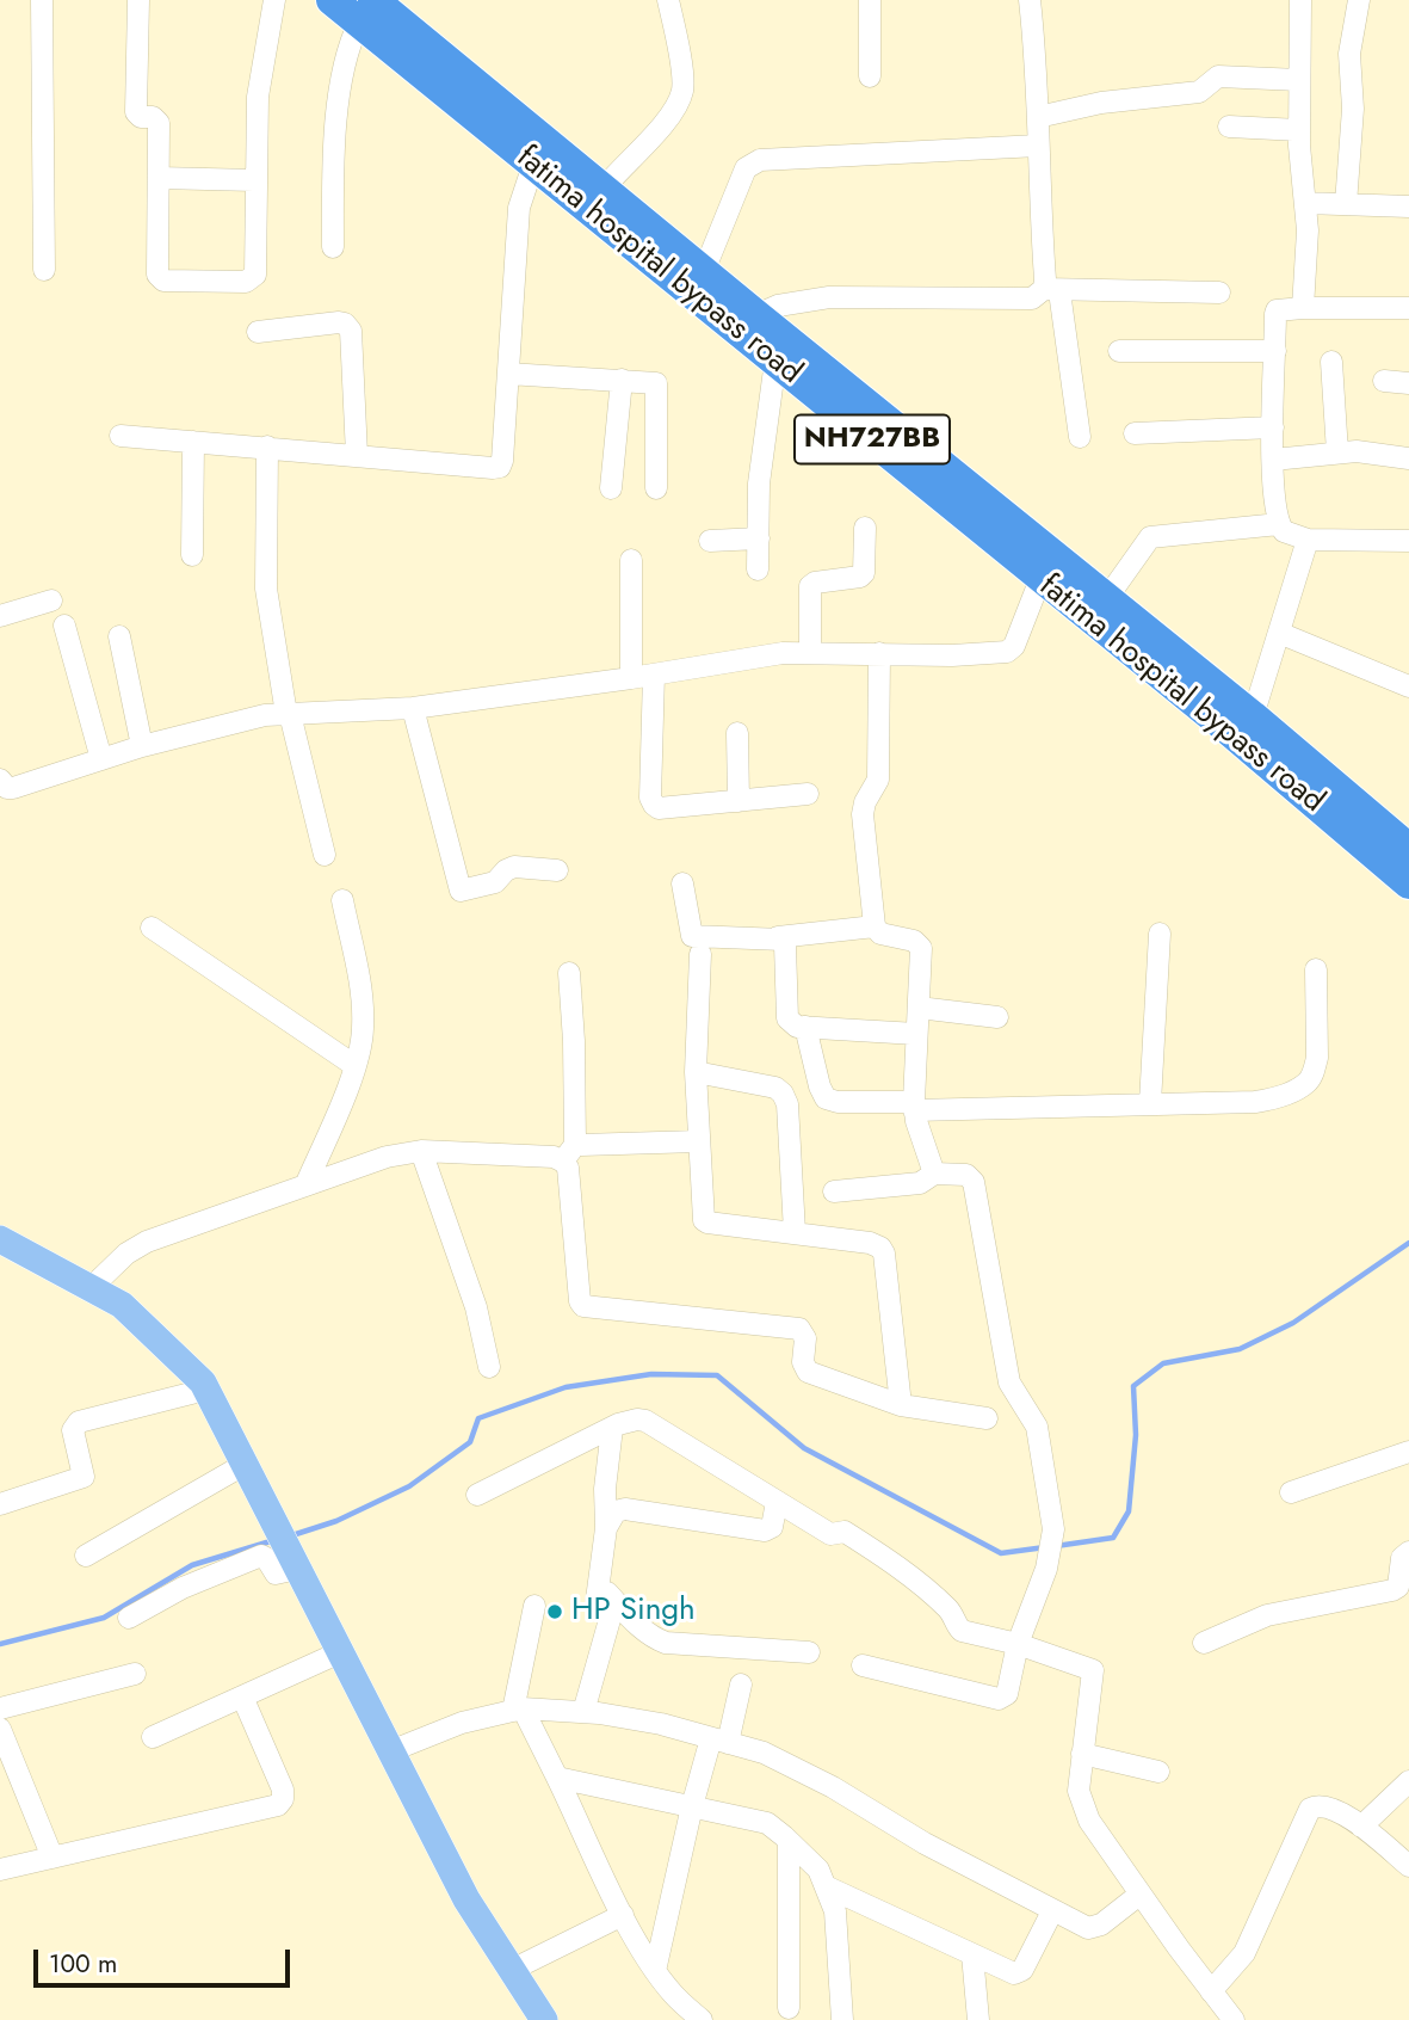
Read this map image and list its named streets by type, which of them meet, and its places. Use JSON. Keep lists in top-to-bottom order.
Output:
{
  "streets": {
    "highway": ["fatima hospital bypass road", "NH727BB"]
  },
  "places": ["HP Singh"],
  "scale_bar": "100 m"
}
